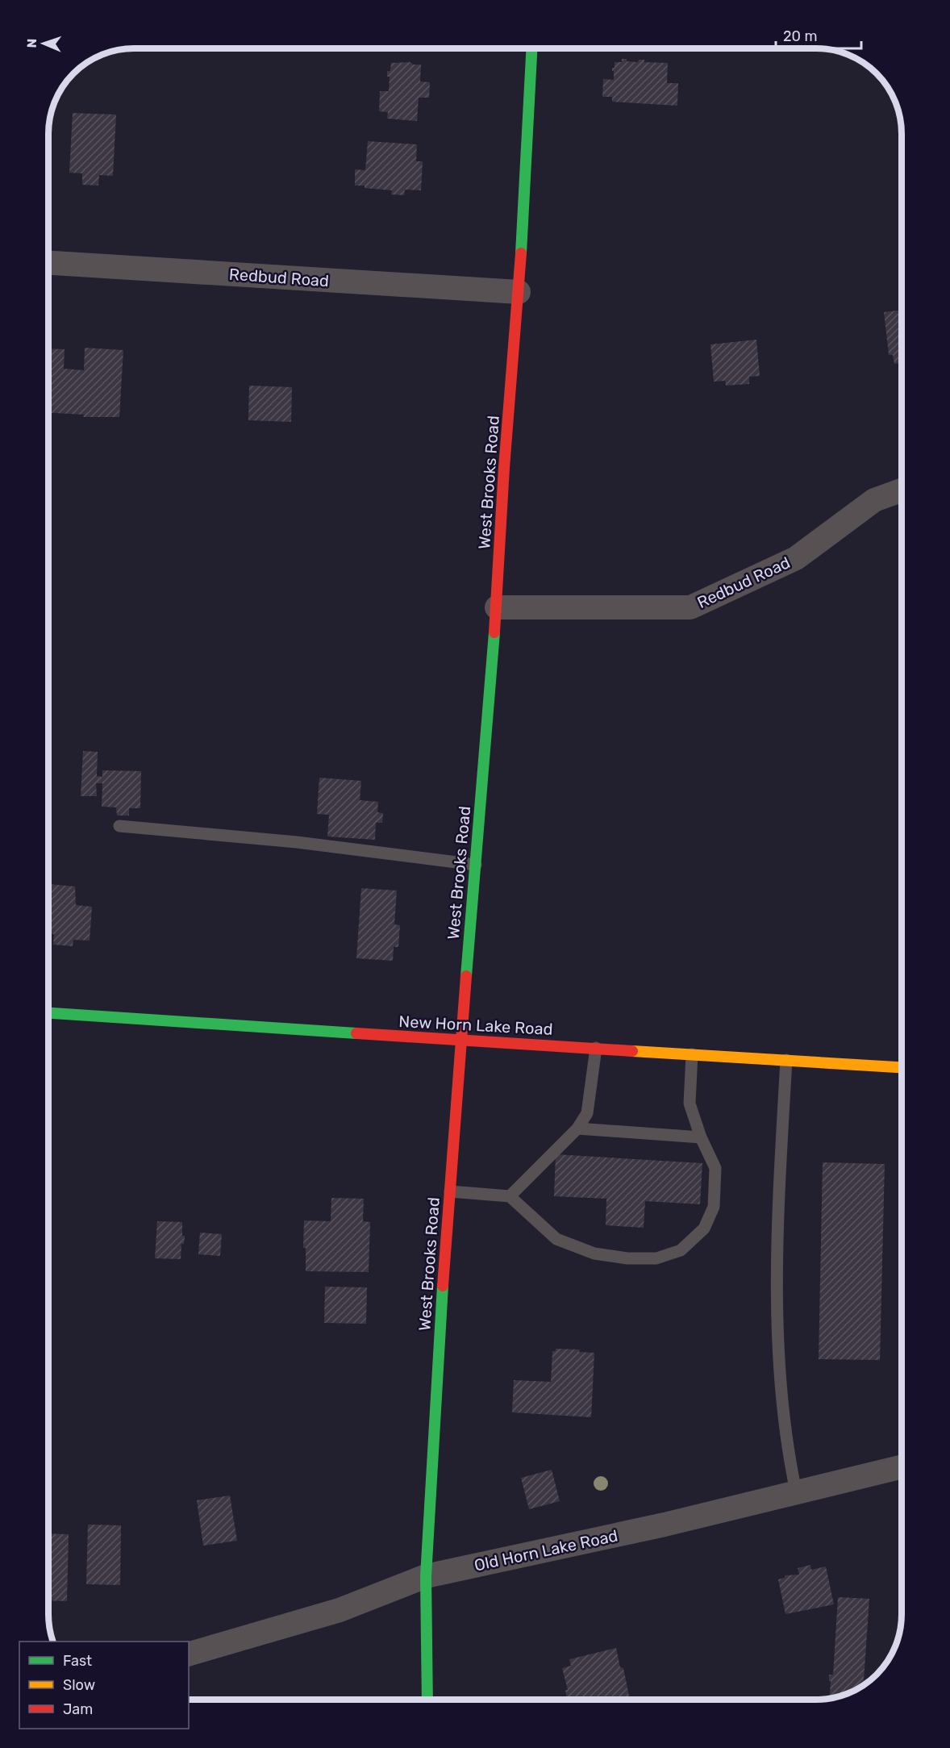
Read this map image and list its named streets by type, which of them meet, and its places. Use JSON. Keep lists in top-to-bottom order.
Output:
{
  "streets": {
    "street": [
      "Redbud Road",
      "West Brooks Road",
      "New Horn Lake Road",
      "Old Horn Lake Road"
    ]
  },
  "crossings": [
    ["Redbud Road", "West Brooks Road"],
    ["West Brooks Road", "New Horn Lake Road"],
    ["West Brooks Road", "Old Horn Lake Road"]
  ],
  "legend": ["Fast", "Slow", "Jam"],
  "scale_bar": "20 m",
  "north": "left"
}
